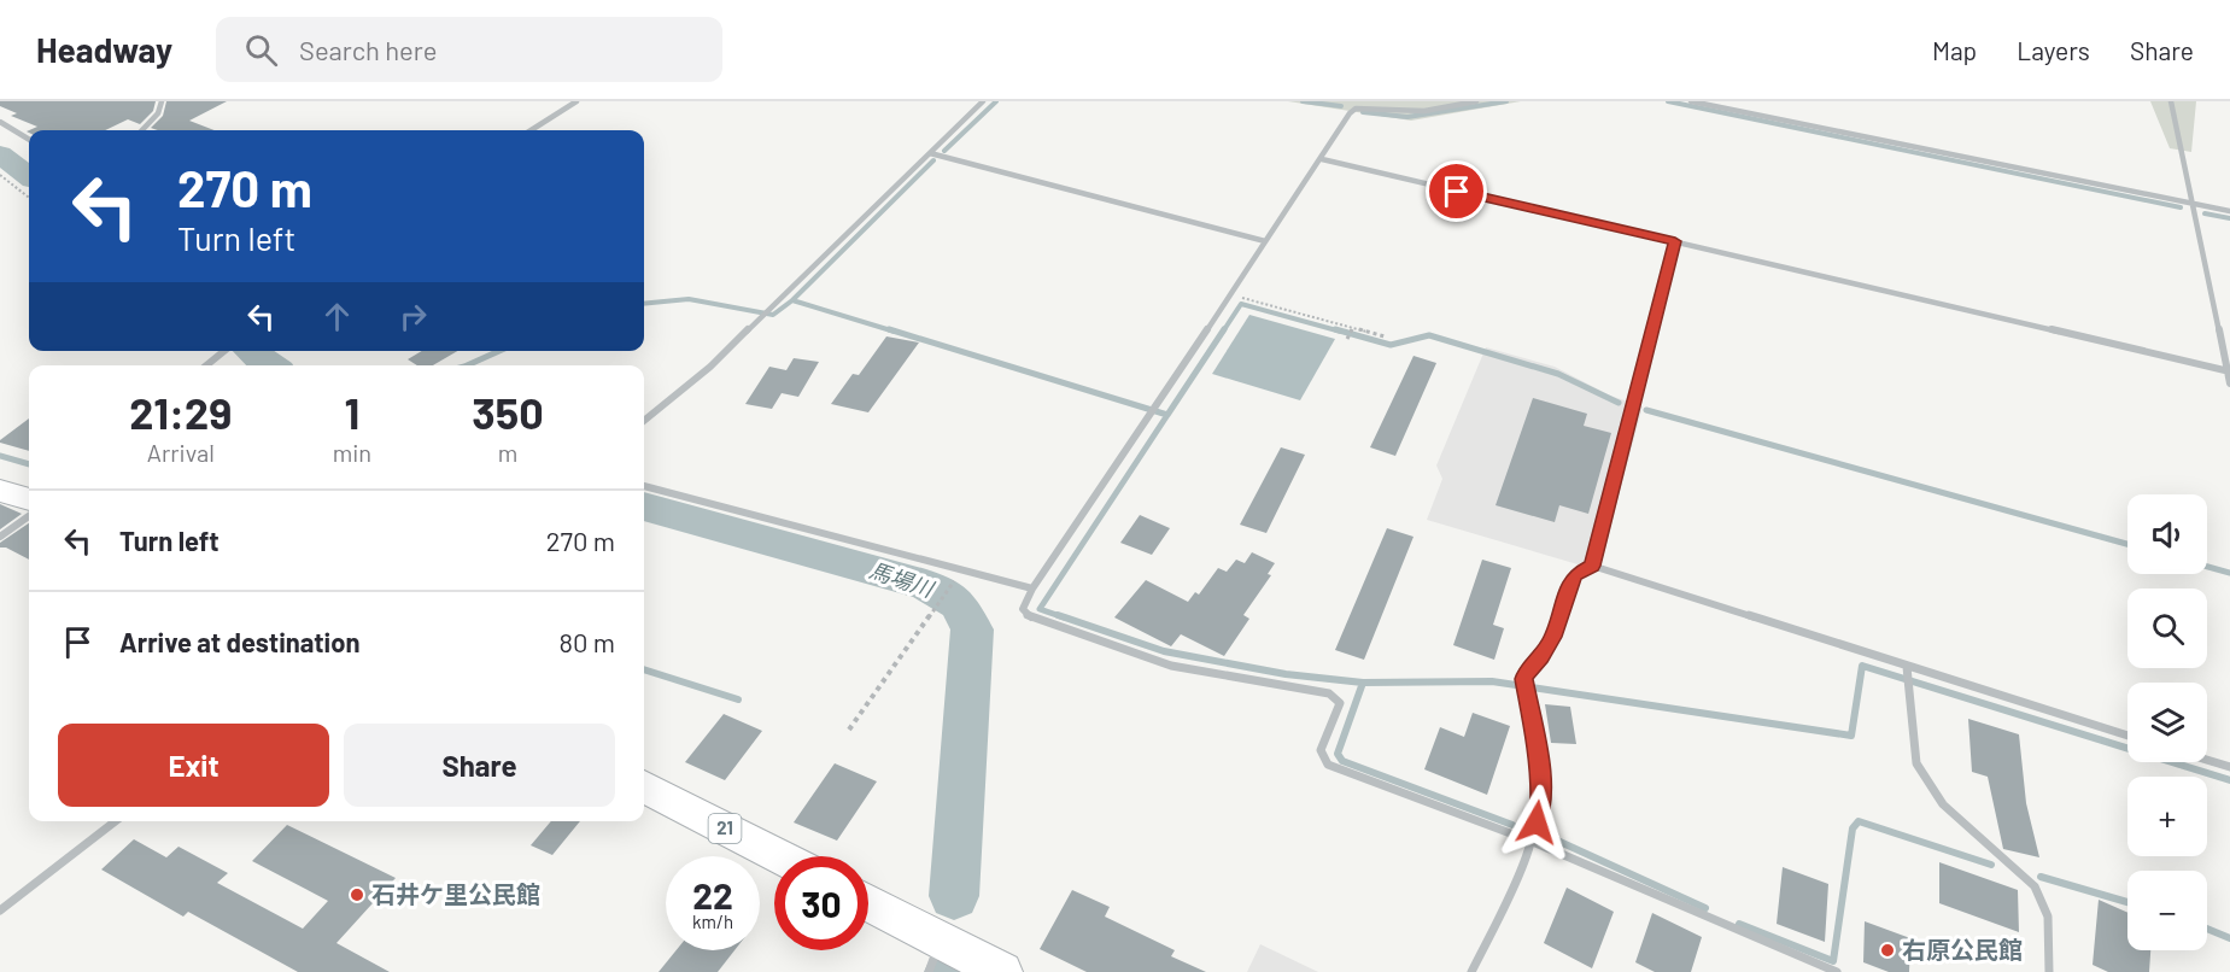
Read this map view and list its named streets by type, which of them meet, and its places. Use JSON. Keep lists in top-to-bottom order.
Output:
{
  "streets": {
    "main road": ["21"]
  },
  "water": ["馬場川"],
  "places": ["石井ケ里公民館", "右原公民館"],
  "page": {
    "header": "Headway",
    "search": "Search here",
    "nav": ["Map", "Layers", "Share"],
    "turn": ["270 m", "Turn left"],
    "eta": [
      "21:29",
      "Arrival",
      "1",
      "min",
      "350",
      "m"
    ],
    "list": [
      {
        "name": "Turn left",
        "value": "270 m"
      },
      {
        "name": "Arrive at destination",
        "value": "80 m"
      }
    ],
    "map_buttons": ["+", "−"],
    "buttons": ["Exit", "Share"],
    "speed": "22 km/h",
    "limit": "30"
  }
}
